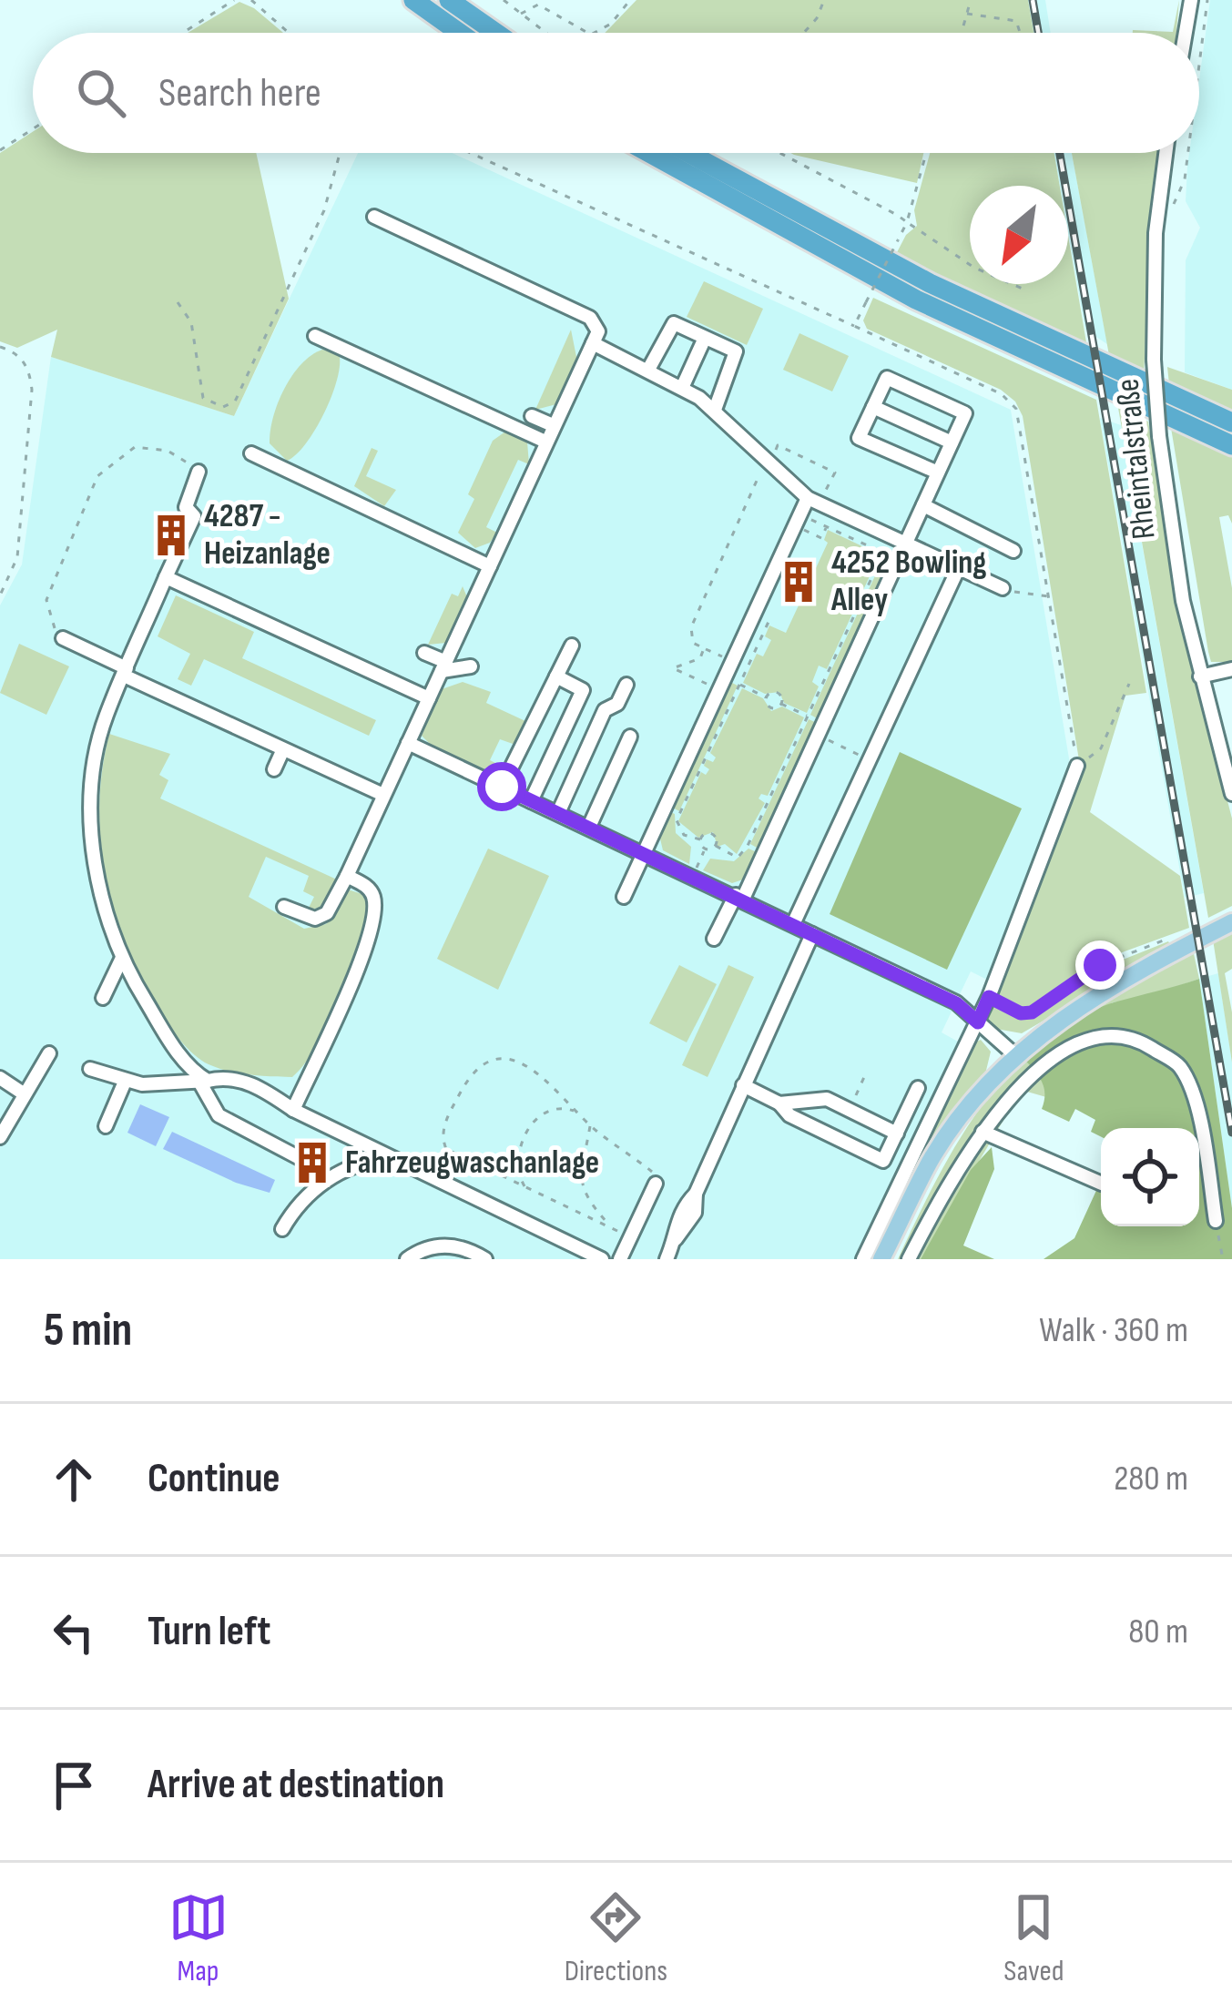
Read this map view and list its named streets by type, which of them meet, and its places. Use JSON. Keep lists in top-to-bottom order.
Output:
{
  "streets": {
    "street": ["Rheintalstraße"]
  },
  "places": {
    "building": ["4287 - Heizanlage", "4252 Bowling Alley", "Fahrzeugwaschanlage"]
  },
  "north": "bottom left",
  "page": {
    "search": "Search here",
    "heading": ["5 min", "Walk · 360 m"],
    "list": [
      ["Continue", "280 m"],
      ["Turn left", "80 m"],
      "Arrive at destination"
    ],
    "nav": ["Map", "Directions", "Saved"]
  }
}
